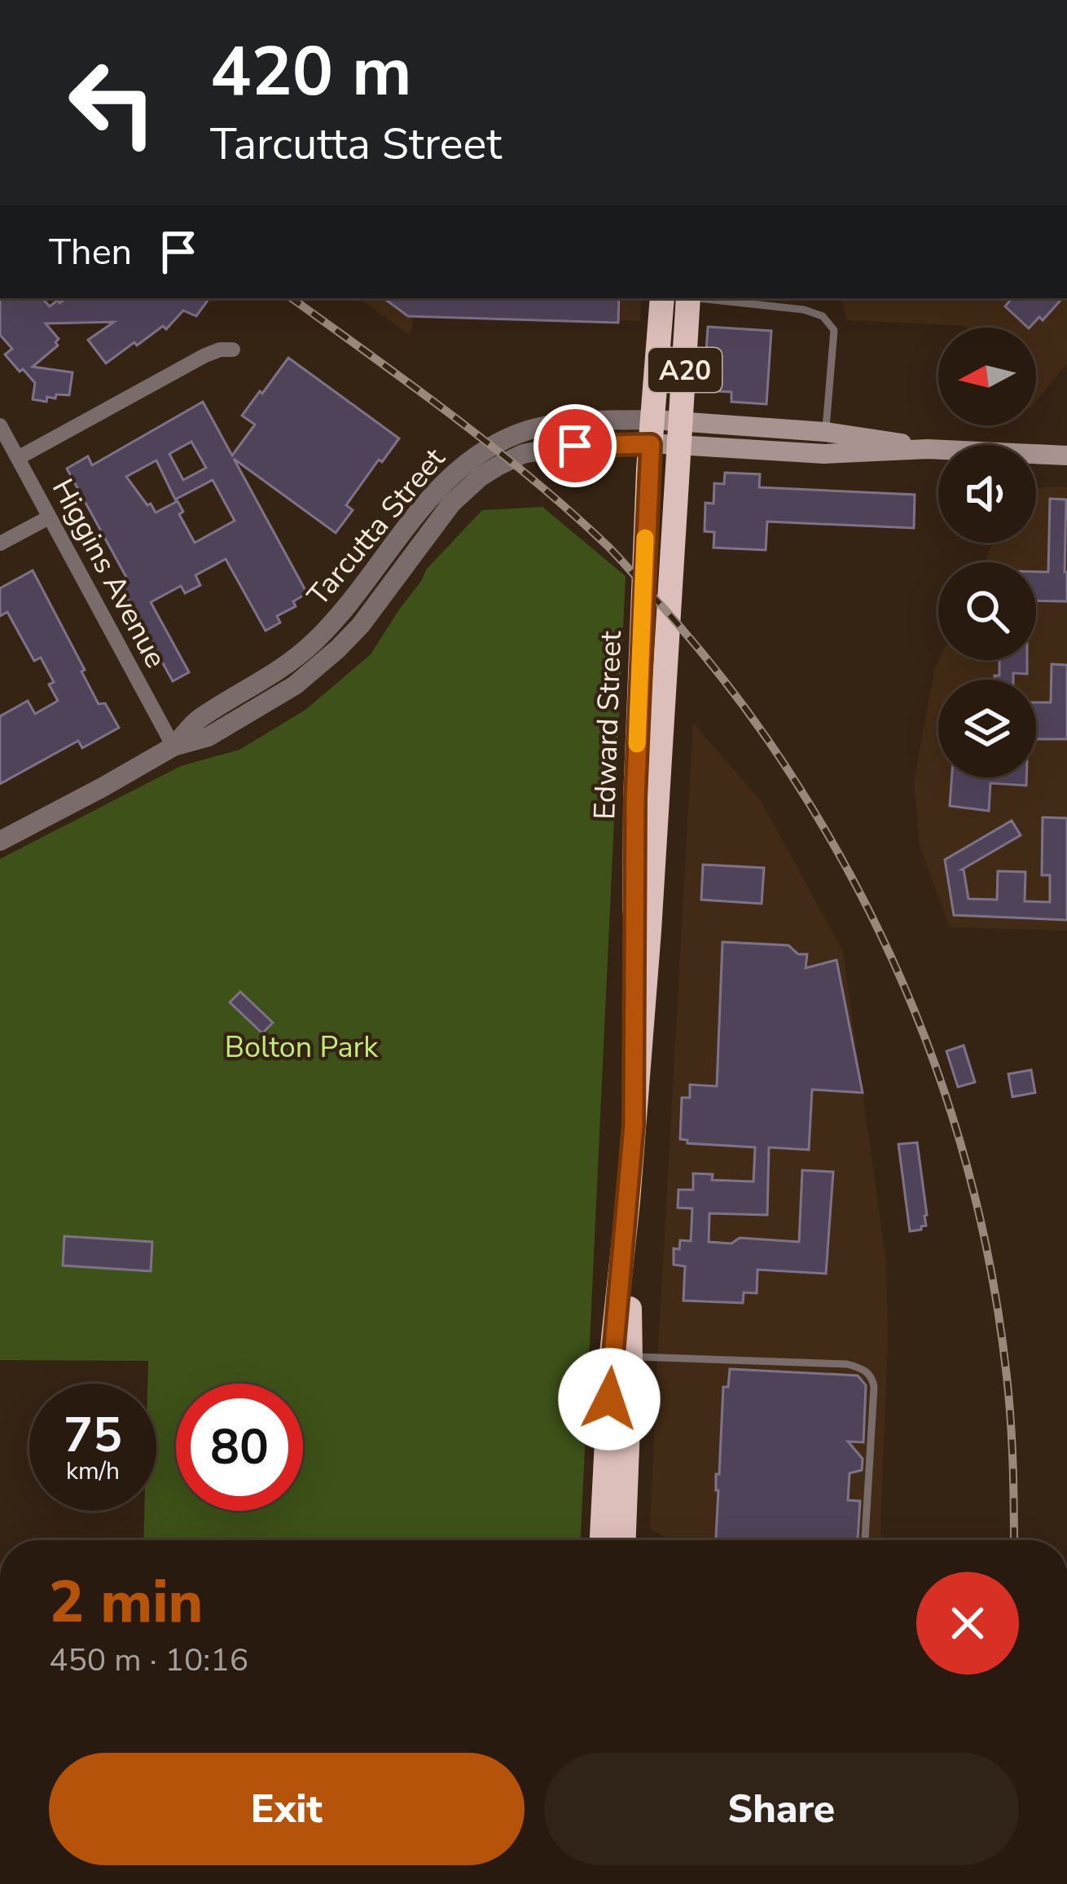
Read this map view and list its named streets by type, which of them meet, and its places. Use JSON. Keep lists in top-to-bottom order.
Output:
{
  "streets": {
    "highway": ["A20", "Edward Street"],
    "street": ["Tarcutta Street", "Higgins Avenue"]
  },
  "crossings": [
    ["A20", "Tarcutta Street"],
    ["A20", "Edward Street"],
    ["Tarcutta Street", "Higgins Avenue"],
    ["Tarcutta Street", "Edward Street"]
  ],
  "parks": ["Bolton Park"],
  "north": "left",
  "page": {
    "turn": ["420 m", "Tarcutta Street"],
    "then": "Then",
    "speed": "75 km/h",
    "limit": "80",
    "heading": ["2 min", "450 m · 10:16"],
    "buttons": ["Exit", "Share"]
  }
}
